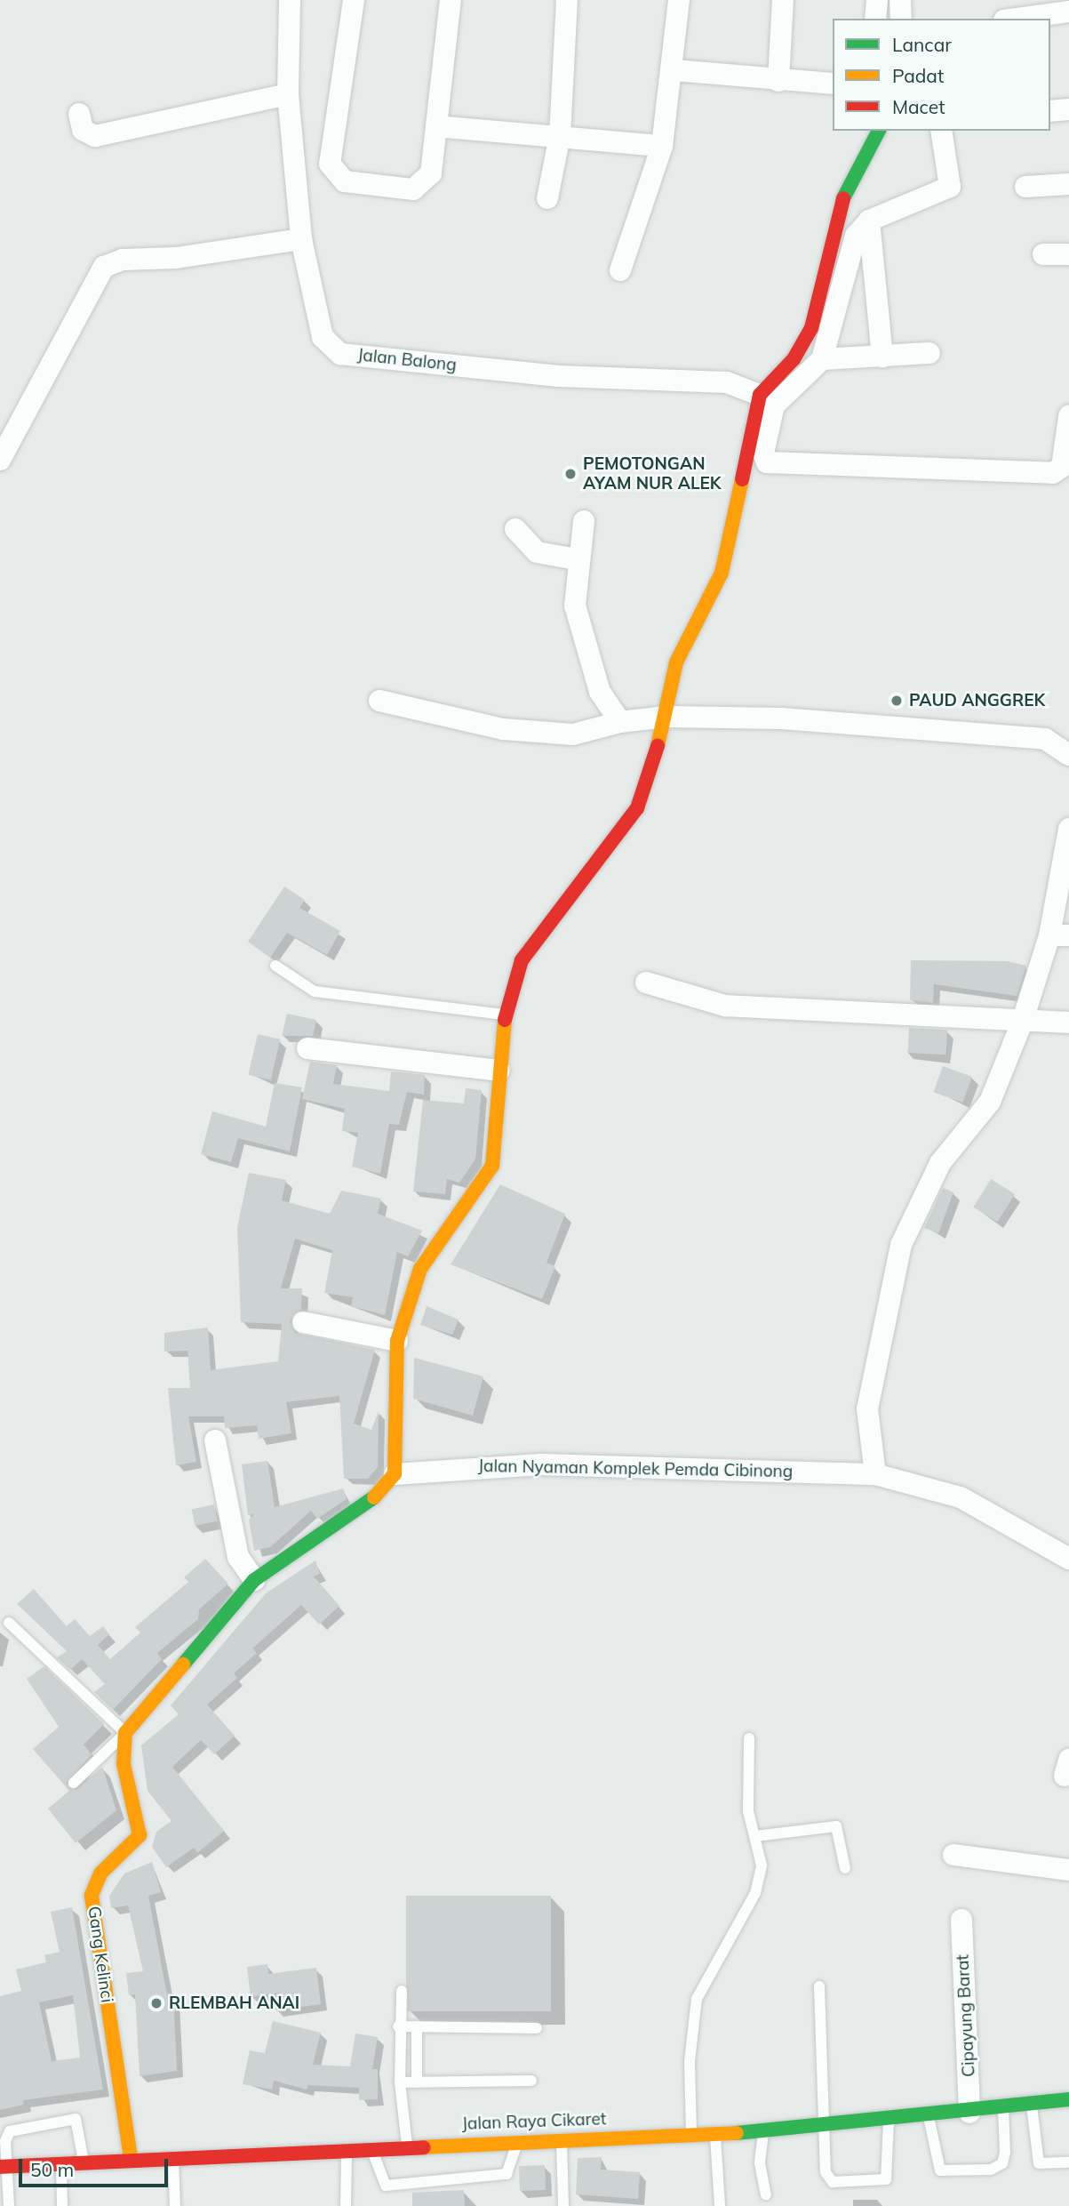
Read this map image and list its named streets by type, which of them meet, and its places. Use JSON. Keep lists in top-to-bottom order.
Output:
{
  "streets": {
    "street": [
      "Jalan Balong",
      "Jalan Nyaman Komplek Pemda Cibinong",
      "Gang Kelinci",
      "Cipayung Barat",
      "Jalan Raya Cikaret"
    ]
  },
  "crossings": [
    ["Gang Kelinci", "Jalan Raya Cikaret"],
    ["Cipayung Barat", "Jalan Raya Cikaret"]
  ],
  "places": ["PEMOTONGAN AYAM NUR ALEK", "PAUD ANGGREK", "RLEMBAH ANAI"],
  "legend": ["Lancar", "Padat", "Macet"],
  "scale_bar": "50 m"
}
